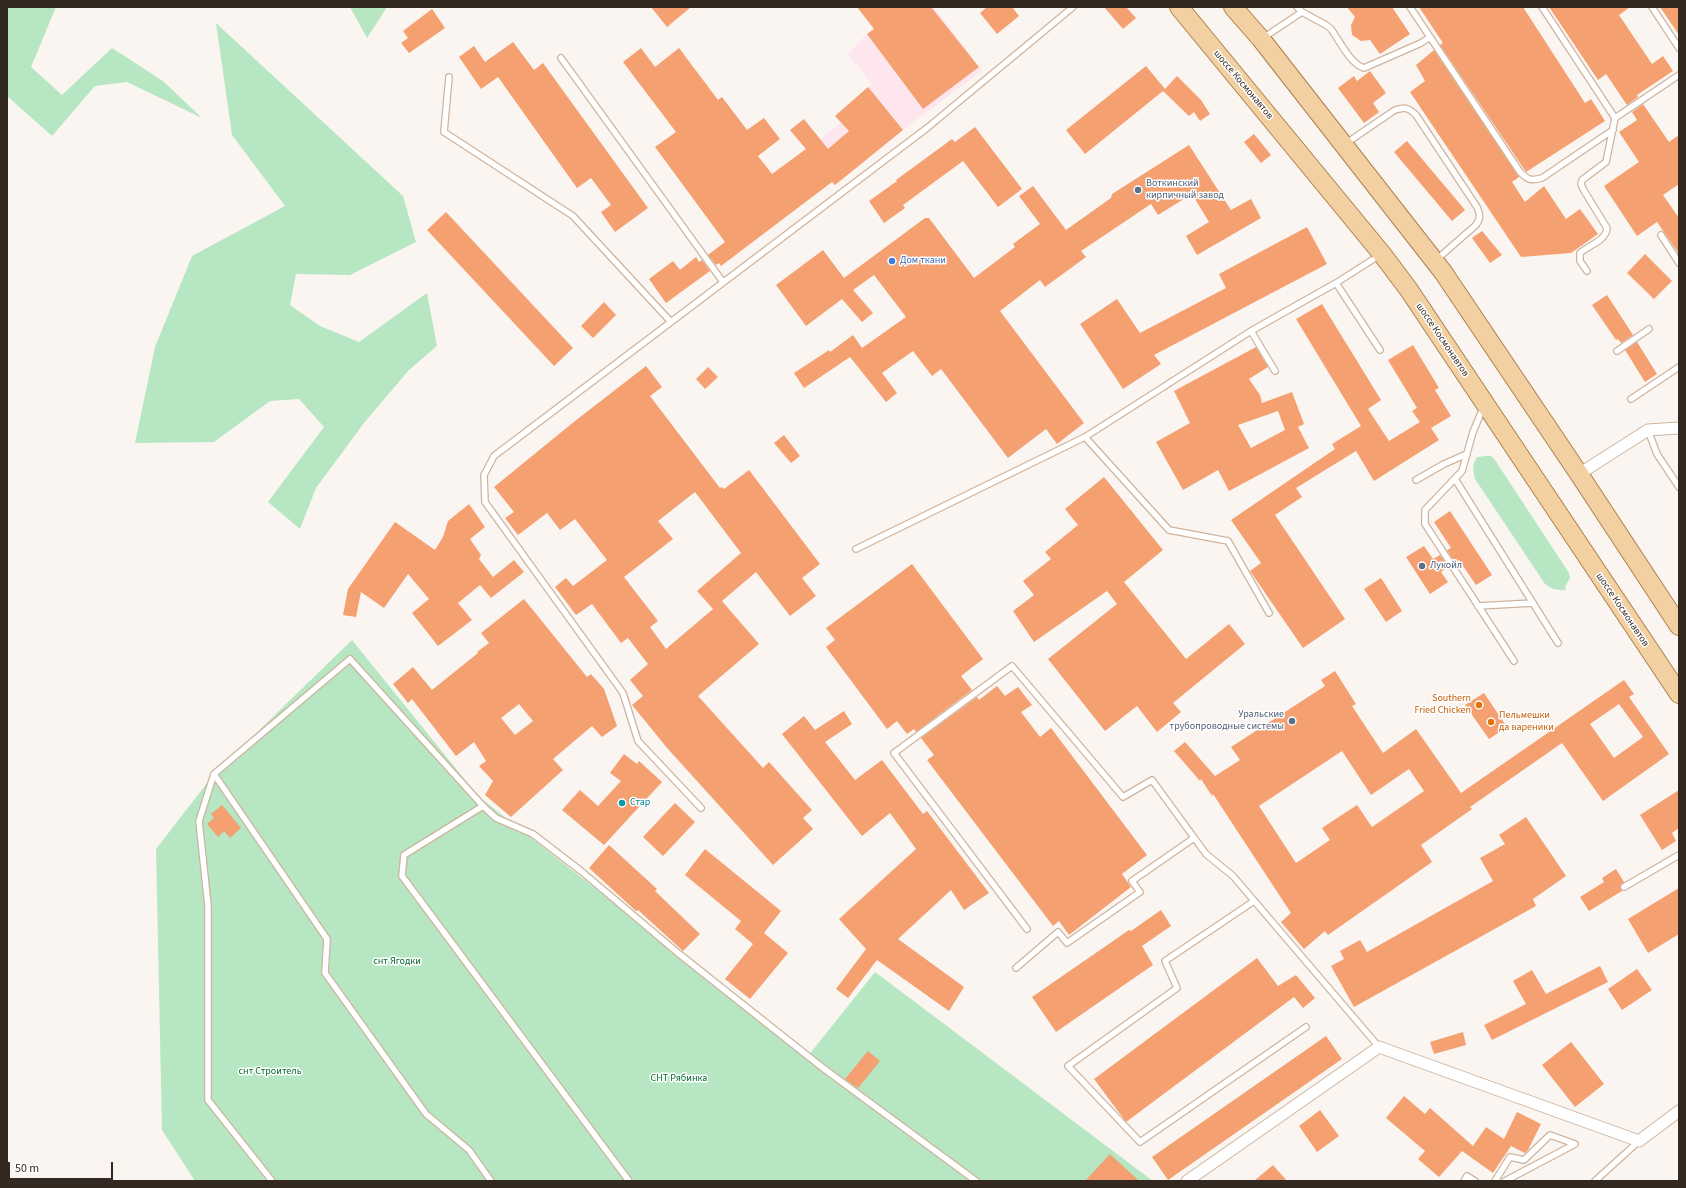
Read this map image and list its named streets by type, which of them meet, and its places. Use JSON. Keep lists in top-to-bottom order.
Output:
{
  "streets": {
    "main road": ["шоссе Космонавтов"]
  },
  "parks": ["снт Ягодки", "снт Строитель", "СНТ Рябинка"],
  "places": [
    "Воткинский кирпичный завод",
    "Дом ткани",
    "Лукойл",
    "Southern Fried Chicken",
    "Уральские трубопроводные системы",
    "Пельмешки да вареники",
    "Стар"
  ],
  "scale_bar": "50 m"
}
